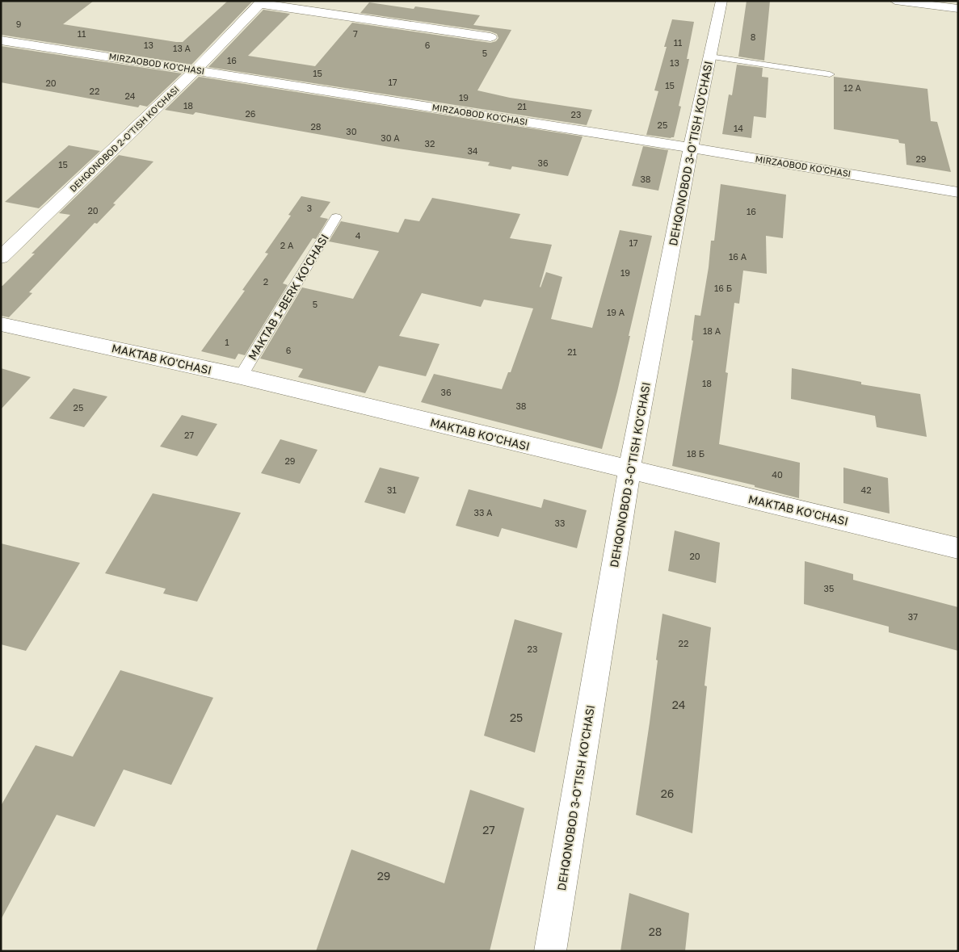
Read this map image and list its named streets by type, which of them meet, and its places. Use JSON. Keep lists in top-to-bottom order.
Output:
{
  "streets": {
    "street": [
      "MIRZAOBOD KO'CHASI",
      "DEHQONOBOD 2-O'TISH KO'CHASI",
      "DEHQONOBOD 3-O'TISH KO'CHASI",
      "MAKTAB KO'CHASI"
    ],
    "lane": ["MAKTAB 1-BERK KO'CHASI"]
  },
  "crossings": [
    ["MIRZAOBOD KO'CHASI", "DEHQONOBOD 2-O'TISH KO'CHASI"],
    ["MIRZAOBOD KO'CHASI", "DEHQONOBOD 3-O'TISH KO'CHASI"],
    ["DEHQONOBOD 3-O'TISH KO'CHASI", "MAKTAB KO'CHASI"],
    ["MAKTAB 1-BERK KO'CHASI", "MAKTAB KO'CHASI"]
  ],
  "house_numbers": [
    "9",
    "11",
    "7",
    "8",
    "11",
    "13",
    "6",
    "13 A",
    "5",
    "16",
    "13",
    "15",
    "17",
    "20",
    "15",
    "12 A",
    "22",
    "24",
    "19",
    "18",
    "21",
    "26",
    "23",
    "25",
    "28",
    "14",
    "30",
    "30 А",
    "32",
    "34",
    "29",
    "36",
    "15",
    "38",
    "3",
    "20",
    "16",
    "4",
    "17",
    "2 А",
    "16 A",
    "19",
    "2",
    "16 Б",
    "5",
    "19 A",
    "18 А",
    "1",
    "6",
    "21",
    "18",
    "36",
    "38",
    "25",
    "27",
    "18 Б",
    "29",
    "40",
    "31",
    "42",
    "33 А",
    "33",
    "20",
    "35",
    "37",
    "22",
    "23",
    "24",
    "25",
    "26",
    "27",
    "29",
    "28"
  ]
}
